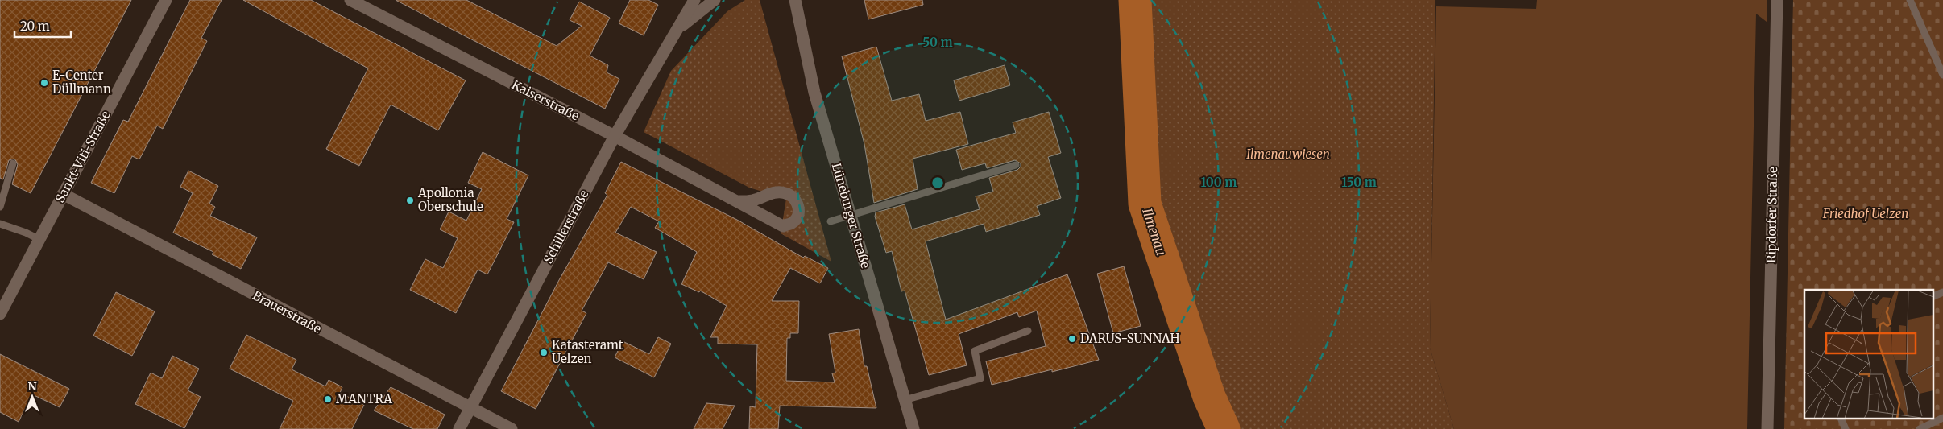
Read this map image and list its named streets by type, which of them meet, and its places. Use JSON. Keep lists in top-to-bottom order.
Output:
{
  "streets": {
    "street": [
      "Kaiserstraße",
      "Sankt-Viti-Straße",
      "Ripdorfer Straße",
      "Lüneburger Straße",
      "Schillerstraße",
      "Brauerstraße"
    ]
  },
  "crossings": [
    ["Kaiserstraße", "Schillerstraße"],
    ["Sankt-Viti-Straße", "Brauerstraße"],
    ["Schillerstraße", "Brauerstraße"]
  ],
  "water": ["Ilmenau"],
  "parks": ["Ilmenauwiesen", "Friedhof Uelzen"],
  "places": [
    "E-Center Düllmann",
    "Apollonia Oberschule",
    "DARUS-SUNNAH",
    "Katasteramt Uelzen",
    "MANTRA"
  ],
  "scale_bar": "20 m",
  "north": "top",
  "rings": ["50 m", "100 m", "150 m"]
}
